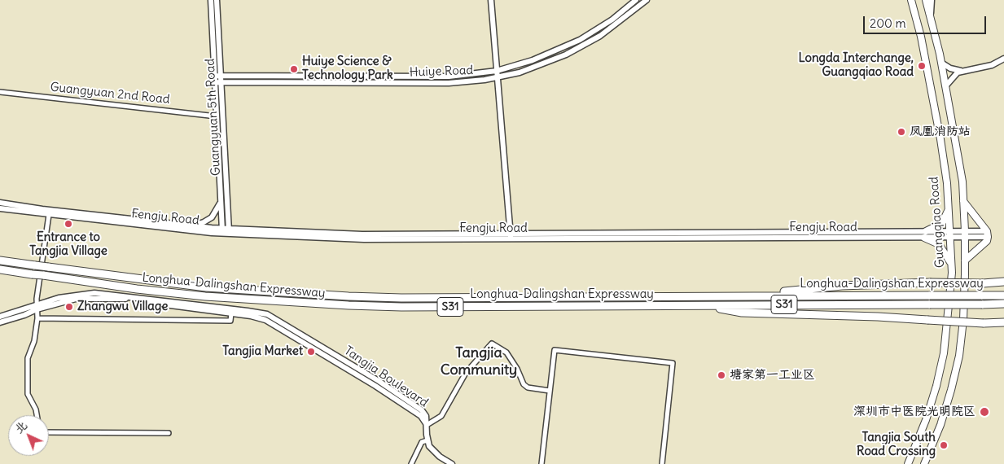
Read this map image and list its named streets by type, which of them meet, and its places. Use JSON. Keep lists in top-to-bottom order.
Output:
{
  "streets": {
    "highway": ["Longhua-Dalingshan Expressway", "S31"],
    "main road": ["Guangqiao Road"],
    "street": [
      "Huiye Road",
      "Guangyuan 2nd Road",
      "Guangyuan 5th Road",
      "Fengju Road",
      "Tangjia Boulevard"
    ]
  },
  "crossings": [
    ["Huiye Road", "Guangyuan 5th Road"],
    ["Guangyuan 2nd Road", "Guangyuan 5th Road"],
    ["Guangyuan 5th Road", "Fengju Road"],
    ["Fengju Road", "Guangqiao Road"]
  ],
  "districts": ["Tangjia Community"],
  "places": [
    "Longda Interchange, Guangqiao Road",
    "Huiye Science & Technology Park",
    "凤凰消防站",
    "Entrance to Tangjia Village",
    "Zhangwu Village",
    "Tangjia Market",
    "塘家第一工业区",
    "深圳市中医院光明院区",
    "Tangjia South Road Crossing"
  ],
  "scale_bar": "200 m",
  "north": "top left"
}
